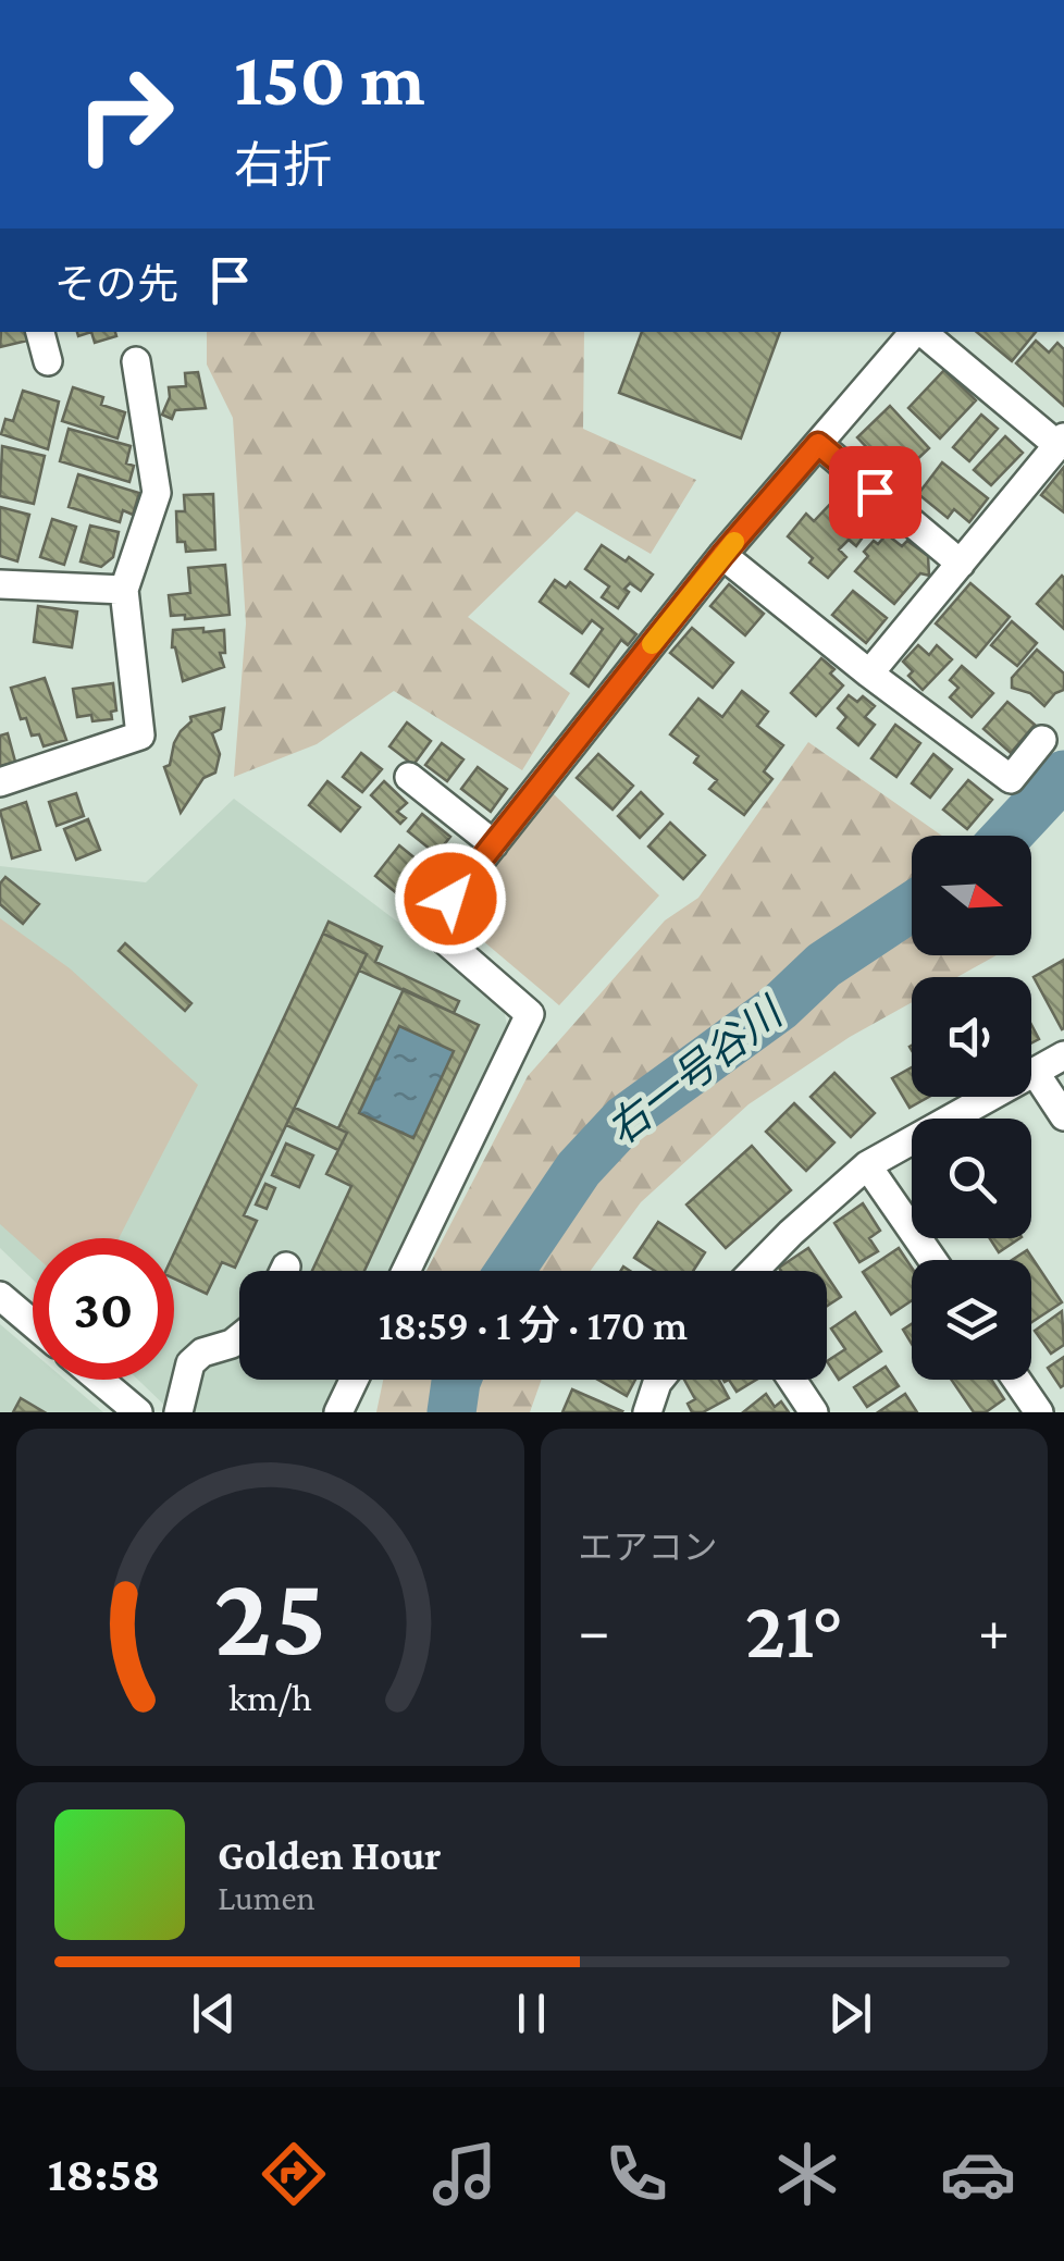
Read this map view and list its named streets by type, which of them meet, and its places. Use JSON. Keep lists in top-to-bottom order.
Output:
{
  "water": ["右一号谷川"],
  "north": "right",
  "page": {
    "turn": ["150 m", "右折"],
    "then": "その先",
    "limit": "30",
    "trip": "18:59 · 1 分 · 170 m",
    "tile": "エアコン",
    "heat": ["−", "21°", "+"],
    "song": ["Golden Hour", "Lumen"],
    "tabs": "18:58",
    "gauge": ["25", "km/h"]
  }
}
